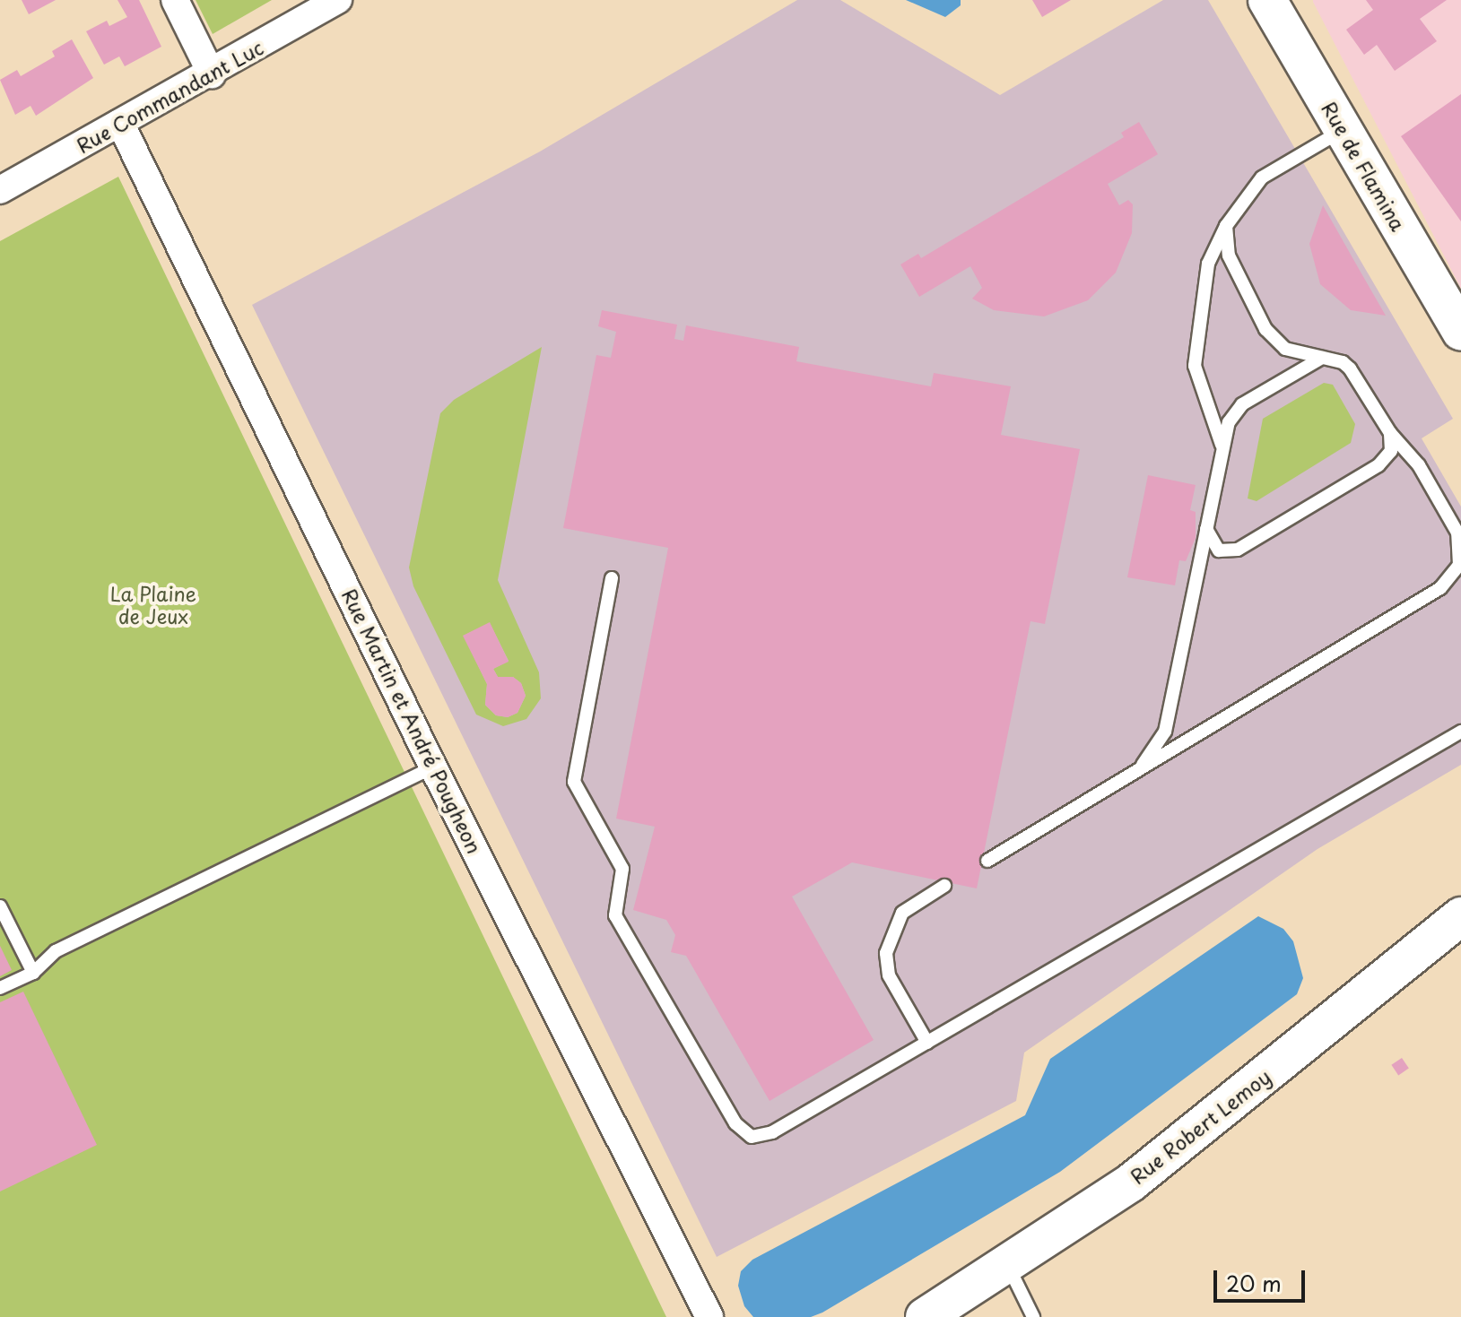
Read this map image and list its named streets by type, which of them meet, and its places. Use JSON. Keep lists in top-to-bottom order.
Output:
{
  "streets": {
    "main road": ["Rue de Flamina", "Rue Robert Lemoy"],
    "street": ["Rue Commandant Luc", "Rue Martin et André Pougheon"]
  },
  "crossings": [
    ["Rue Commandant Luc", "Rue Martin et André Pougheon"]
  ],
  "parks": ["La Plaine de Jeux"],
  "scale_bar": "20 m"
}
